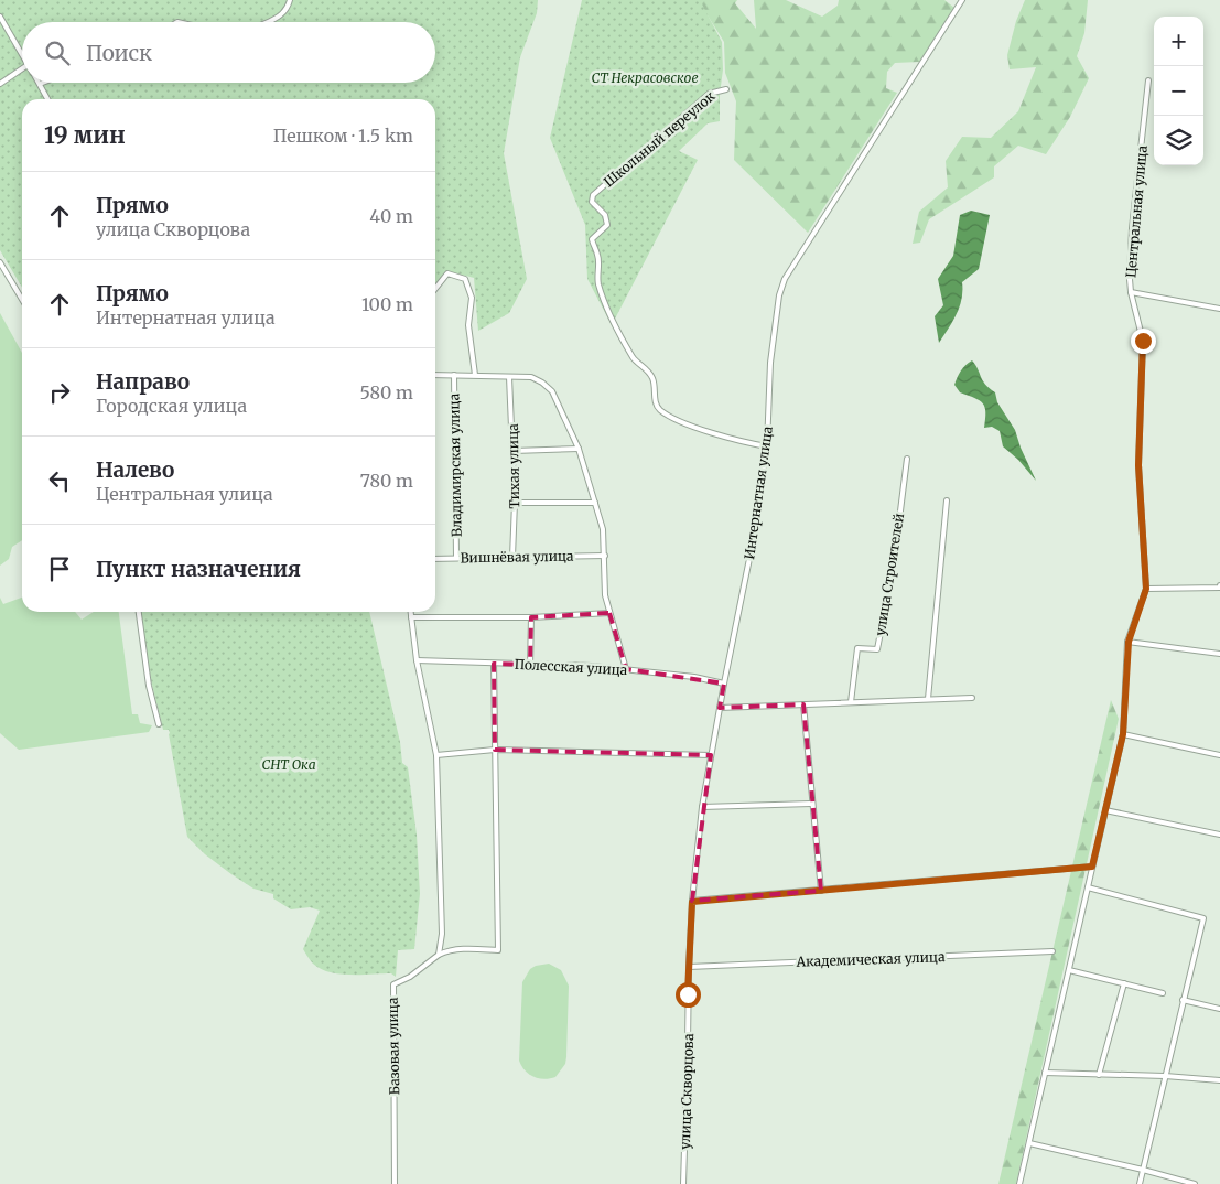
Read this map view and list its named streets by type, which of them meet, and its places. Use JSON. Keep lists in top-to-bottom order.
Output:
{
  "streets": {
    "street": [
      "Школьный переулок",
      "Центральная улица",
      "Владимирская улица",
      "Тихая улица",
      "Интернатная улица",
      "Вишнёвая улица",
      "улица Строителей",
      "Полесская улица",
      "Академическая улица",
      "Базовая улица",
      "улица Скворцова"
    ]
  },
  "crossings": [
    ["Школьный переулок", "Интернатная улица"],
    ["Владимирская улица", "Вишнёвая улица"],
    ["Тихая улица", "Вишнёвая улица"],
    ["Интернатная улица", "Полесская улица"],
    ["Интернатная улица", "Академическая улица"],
    ["Интернатная улица", "улица Скворцова"],
    ["Академическая улица", "улица Скворцова"]
  ],
  "parks": ["СТ Некрасовское", "СНТ Ока"],
  "page": {
    "map_buttons": ["+", "−"],
    "search": "Поиск",
    "heading": ["19 мин", "Пешком · 1.5 km"],
    "list": [
      ["Прямо", "улица Скворцова", "40 m"],
      ["Прямо", "Интернатная улица", "100 m"],
      ["Направо", "Городская улица", "580 m"],
      ["Налево", "Центральная улица", "780 m"],
      "Пункт назначения"
    ]
  }
}
